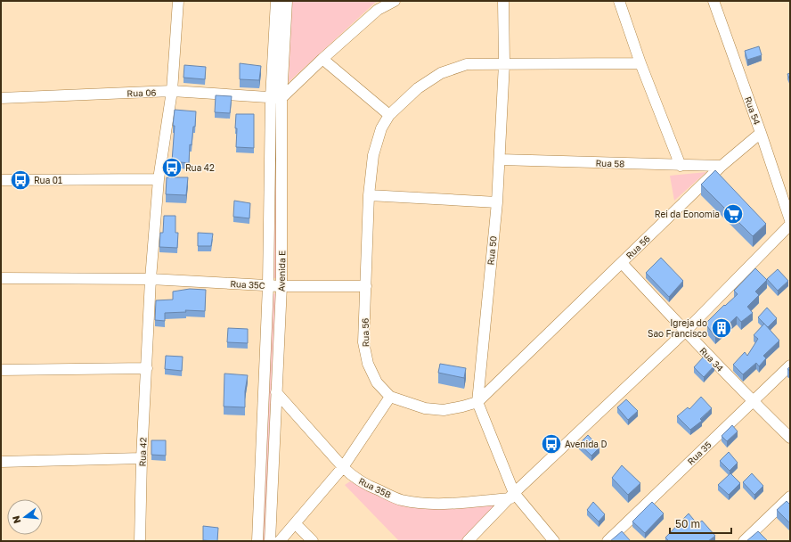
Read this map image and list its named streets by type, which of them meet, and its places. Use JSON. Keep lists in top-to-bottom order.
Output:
{
  "streets": {
    "street": [
      "Rua 06",
      "Rua 54",
      "Rua 58",
      "Rua 56",
      "Rua 50",
      "Avenida E",
      "Rua 35C",
      "Rua 34",
      "Rua 42",
      "Rua 35",
      "Rua 35B"
    ]
  },
  "crossings": [
    ["Rua 06", "Avenida E"],
    ["Rua 06", "Rua 42"],
    ["Rua 54", "Rua 56"],
    ["Rua 58", "Rua 56"],
    ["Rua 58", "Rua 50"],
    ["Rua 56", "Rua 50"],
    ["Rua 56", "Rua 35C"],
    ["Rua 56", "Rua 34"],
    ["Rua 50", "Rua 35B"],
    ["Avenida E", "Rua 35C"],
    ["Avenida E", "Rua 35B"],
    ["Rua 35C", "Rua 42"],
    ["Rua 34", "Rua 35"]
  ],
  "places": {
    "bus stop": ["Rua 42", "Rua 01", "Avenida D"],
    "supermarket": ["Rei da Eonomia"],
    "building": ["Igreja do Sao Francisco"]
  },
  "scale_bar": "50 m",
  "north": "left"
}
